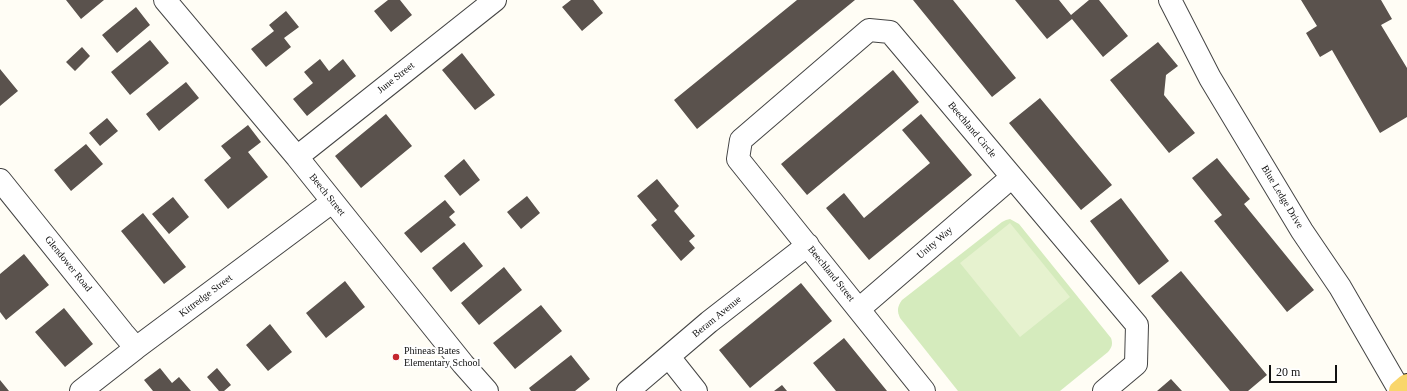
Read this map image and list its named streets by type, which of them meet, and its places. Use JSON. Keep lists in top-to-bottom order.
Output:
{
  "streets": {
    "street": [
      "June Street",
      "Beechland Circle",
      "Beech Street",
      "Blue Ledge Drive",
      "Unity Way",
      "Glendower Road",
      "Beechland Street",
      "Kittredge Street",
      "Beram Avenue"
    ]
  },
  "crossings": [
    ["June Street", "Beech Street"],
    ["Beechland Circle", "Unity Way"],
    ["Beechland Circle", "Beechland Street"],
    ["Beech Street", "Kittredge Street"],
    ["Unity Way", "Beechland Street"],
    ["Glendower Road", "Kittredge Street"],
    ["Beechland Street", "Beram Avenue"]
  ],
  "places": ["Phineas Bates Elementary School"],
  "scale_bar": "20 m"
}
